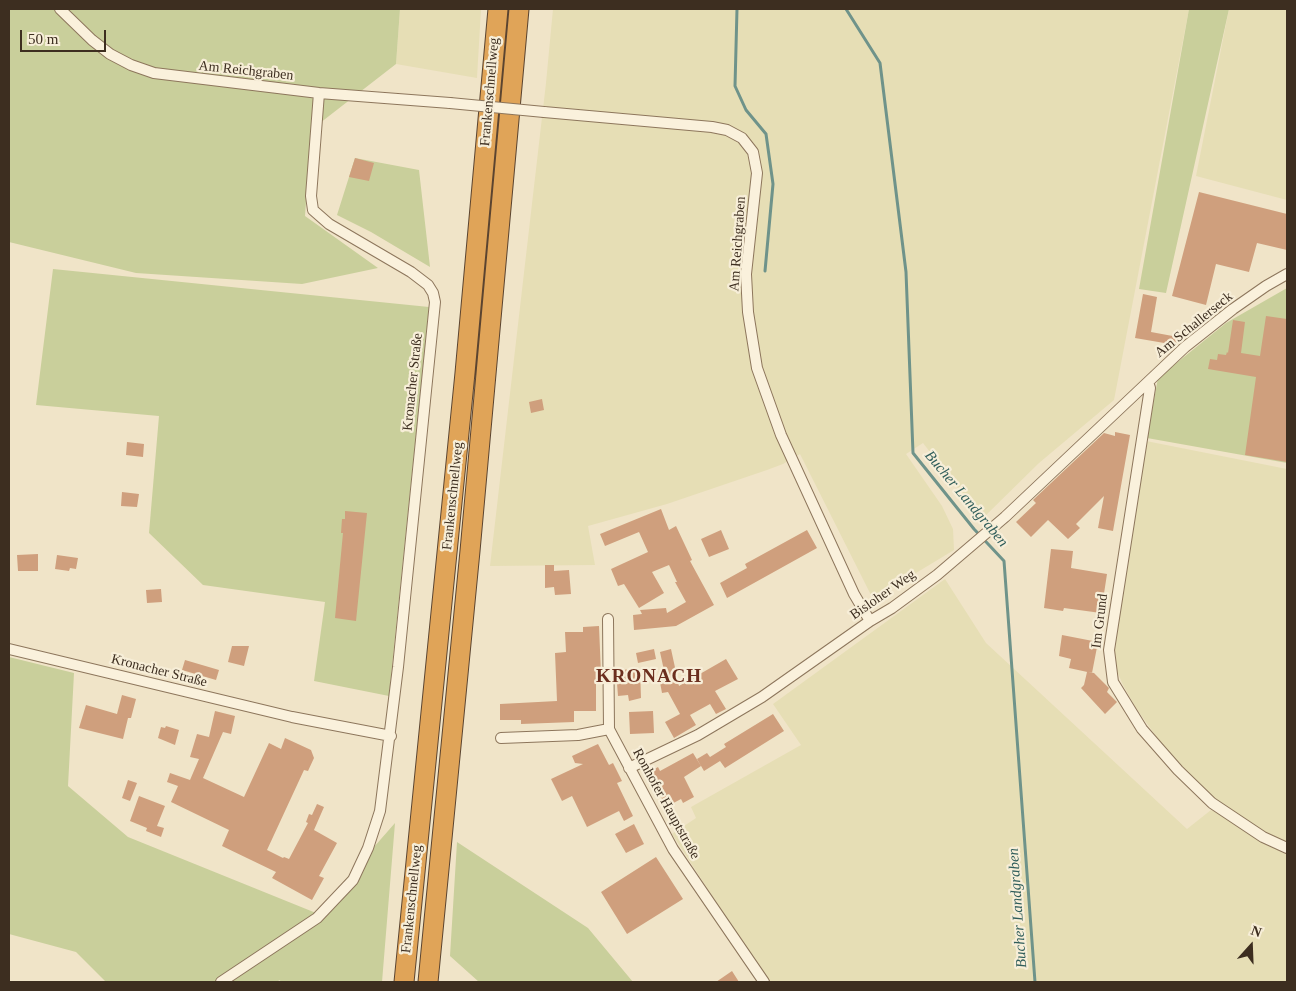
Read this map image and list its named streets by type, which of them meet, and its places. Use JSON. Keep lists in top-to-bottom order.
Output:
{
  "streets": {
    "highway": ["Frankenschnellweg"],
    "street": [
      "Am Reichgraben",
      "Am Schallerseck",
      "Kronacher Straße",
      "Bisloher Weg",
      "Im Grund",
      "Ronhofer Hauptstraße"
    ]
  },
  "crossings": [
    ["Am Reichgraben", "Kronacher Straße"],
    ["Am Reichgraben", "Bisloher Weg"],
    ["Am Schallerseck", "Bisloher Weg"],
    ["Am Schallerseck", "Im Grund"],
    ["Bisloher Weg", "Ronhofer Hauptstraße"]
  ],
  "districts": ["KRONACH"],
  "water": ["Bucher Landgraben"],
  "scale_bar": "50 m",
  "north": "top"
}
